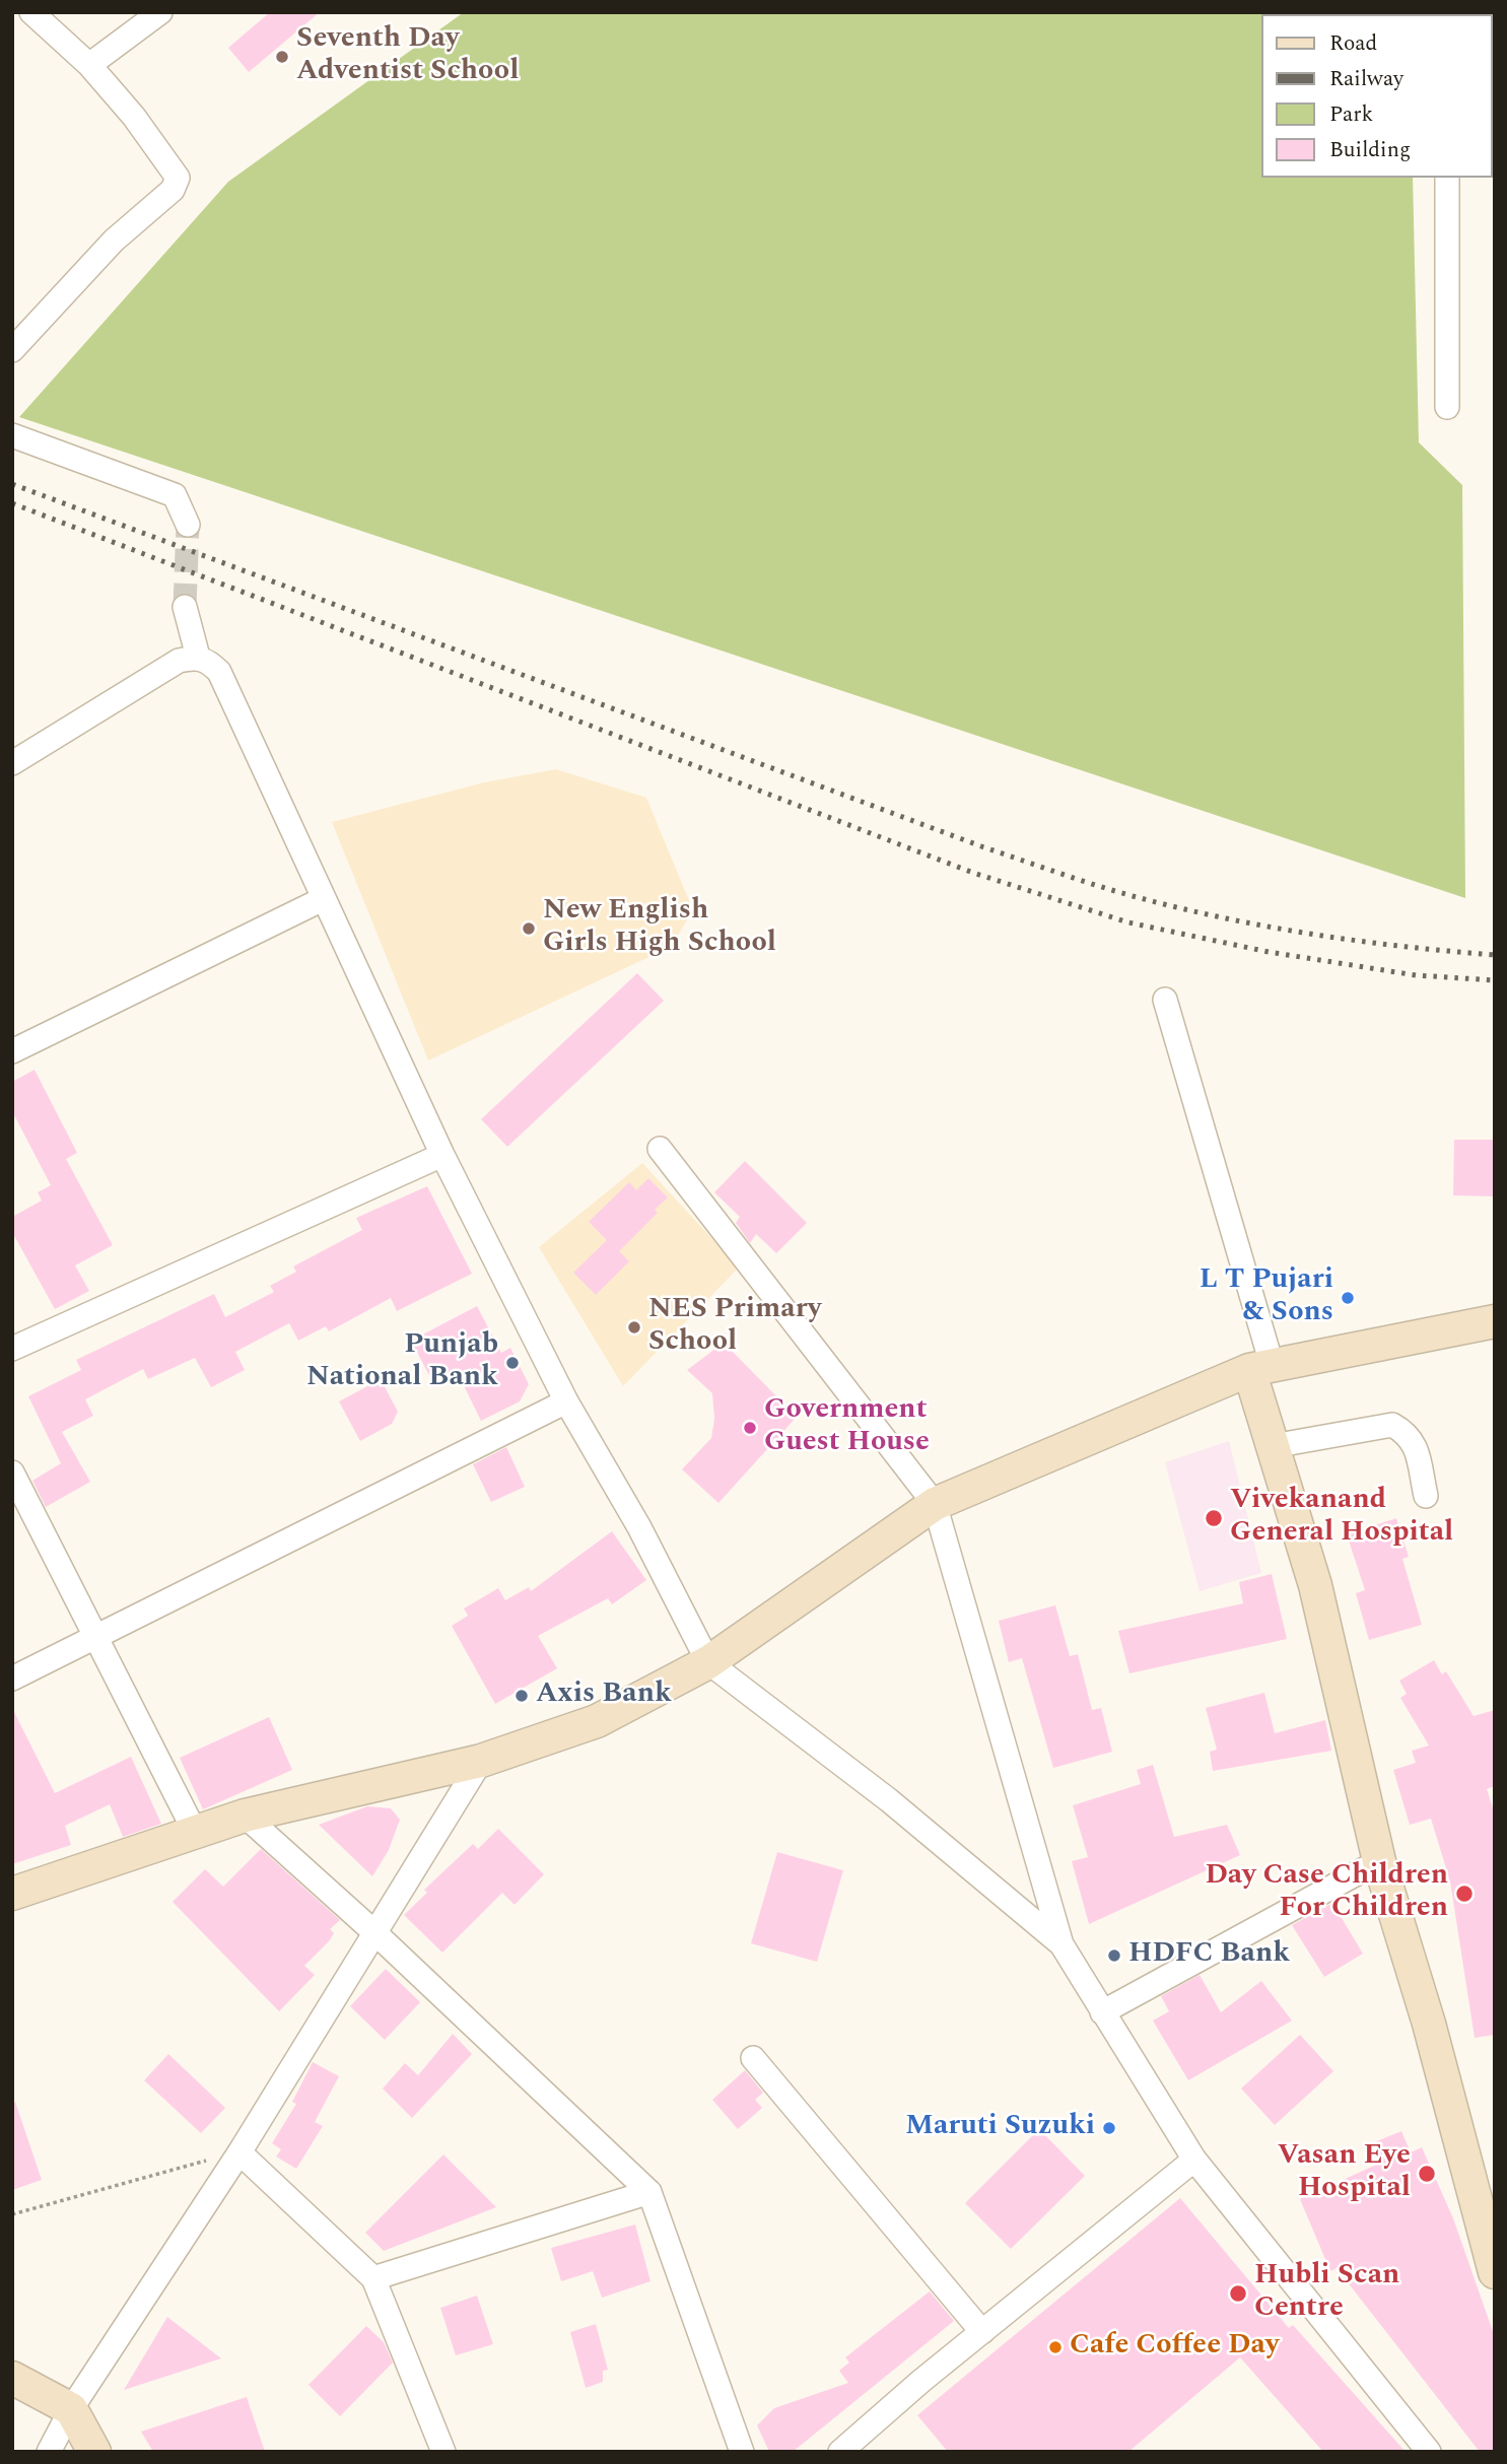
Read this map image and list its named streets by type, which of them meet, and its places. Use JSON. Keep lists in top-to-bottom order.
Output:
{
  "places": [
    "Seventh Day Adventist School",
    "New English Girls High School",
    "L T Pujari & Sons",
    "NES Primary School",
    "Punjab National Bank",
    "Government Guest House",
    "Vivekanand General Hospital",
    "Axis Bank",
    "Day Case Children For Children",
    "HDFC Bank",
    "Maruti Suzuki",
    "Vasan Eye Hospital",
    "Hubli Scan Centre",
    "Cafe Coffee Day"
  ],
  "legend": [
    "Road",
    "Railway",
    "Park",
    "Building"
  ]
}
